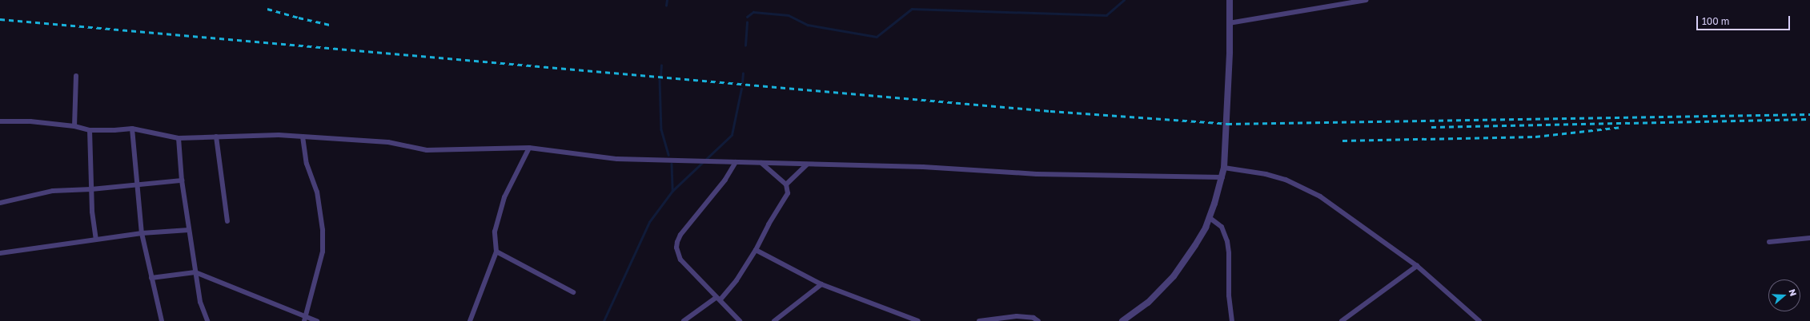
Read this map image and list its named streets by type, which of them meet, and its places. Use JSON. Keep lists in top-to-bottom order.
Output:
{
  "scale_bar": "100 m",
  "north": "right"
}
